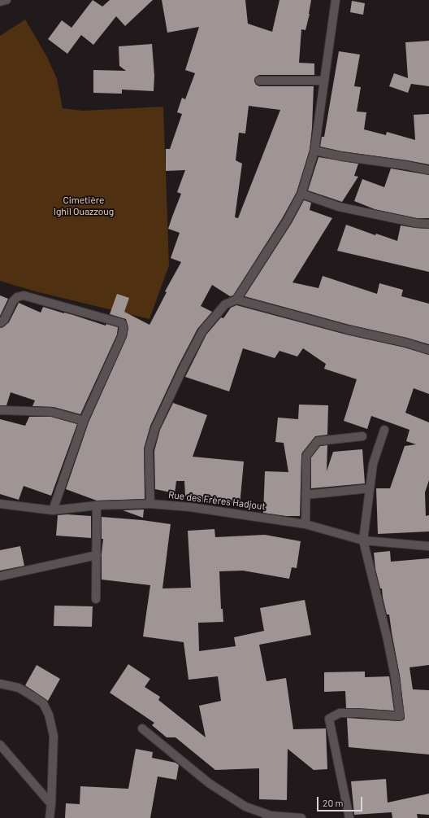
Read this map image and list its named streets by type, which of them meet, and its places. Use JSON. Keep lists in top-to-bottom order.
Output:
{
  "streets": {
    "street": ["Rue des Frères Hadjout"]
  },
  "parks": ["Cimetière Ighil Ouazzoug"],
  "scale_bar": "20 m"
}
